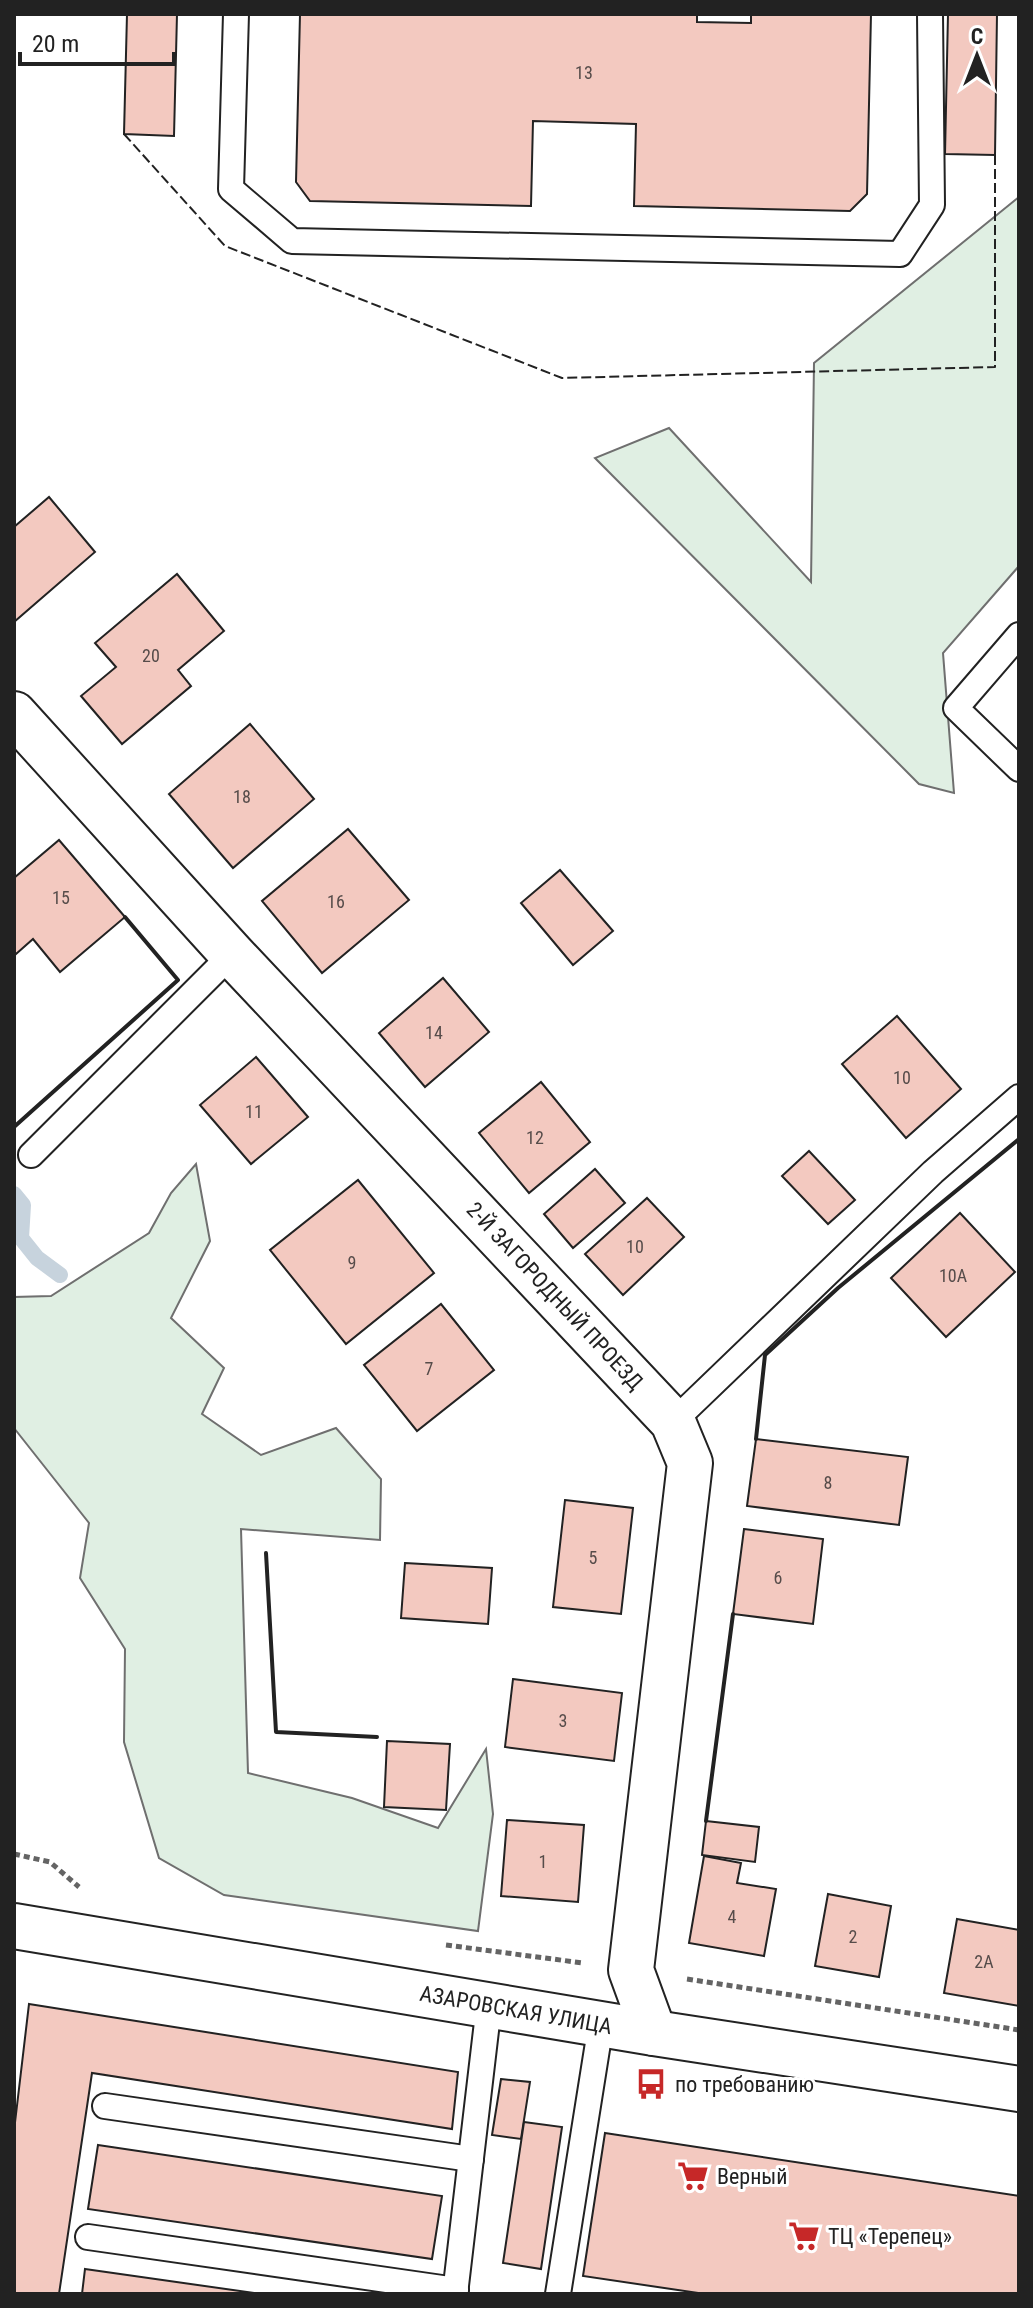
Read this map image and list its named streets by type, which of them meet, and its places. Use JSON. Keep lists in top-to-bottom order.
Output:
{
  "streets": {
    "street": ["2-Й ЗАГОРОДНЫЙ ПРОЕЗД", "АЗАРОВСКАЯ УЛИЦА"]
  },
  "crossings": [
    ["2-Й ЗАГОРОДНЫЙ ПРОЕЗД", "АЗАРОВСКАЯ УЛИЦА"]
  ],
  "places": {
    "bus stop": ["по требованию"],
    "supermarket": ["Верный", "ТЦ «Терепец»"]
  },
  "house_numbers": [
    "13",
    "20",
    "18",
    "15",
    "16",
    "14",
    "10",
    "11",
    "12",
    "10",
    "9",
    "10А",
    "7",
    "8",
    "5",
    "6",
    "3",
    "1",
    "4",
    "2",
    "2А"
  ],
  "scale_bar": "20 m",
  "north": "top"
}
